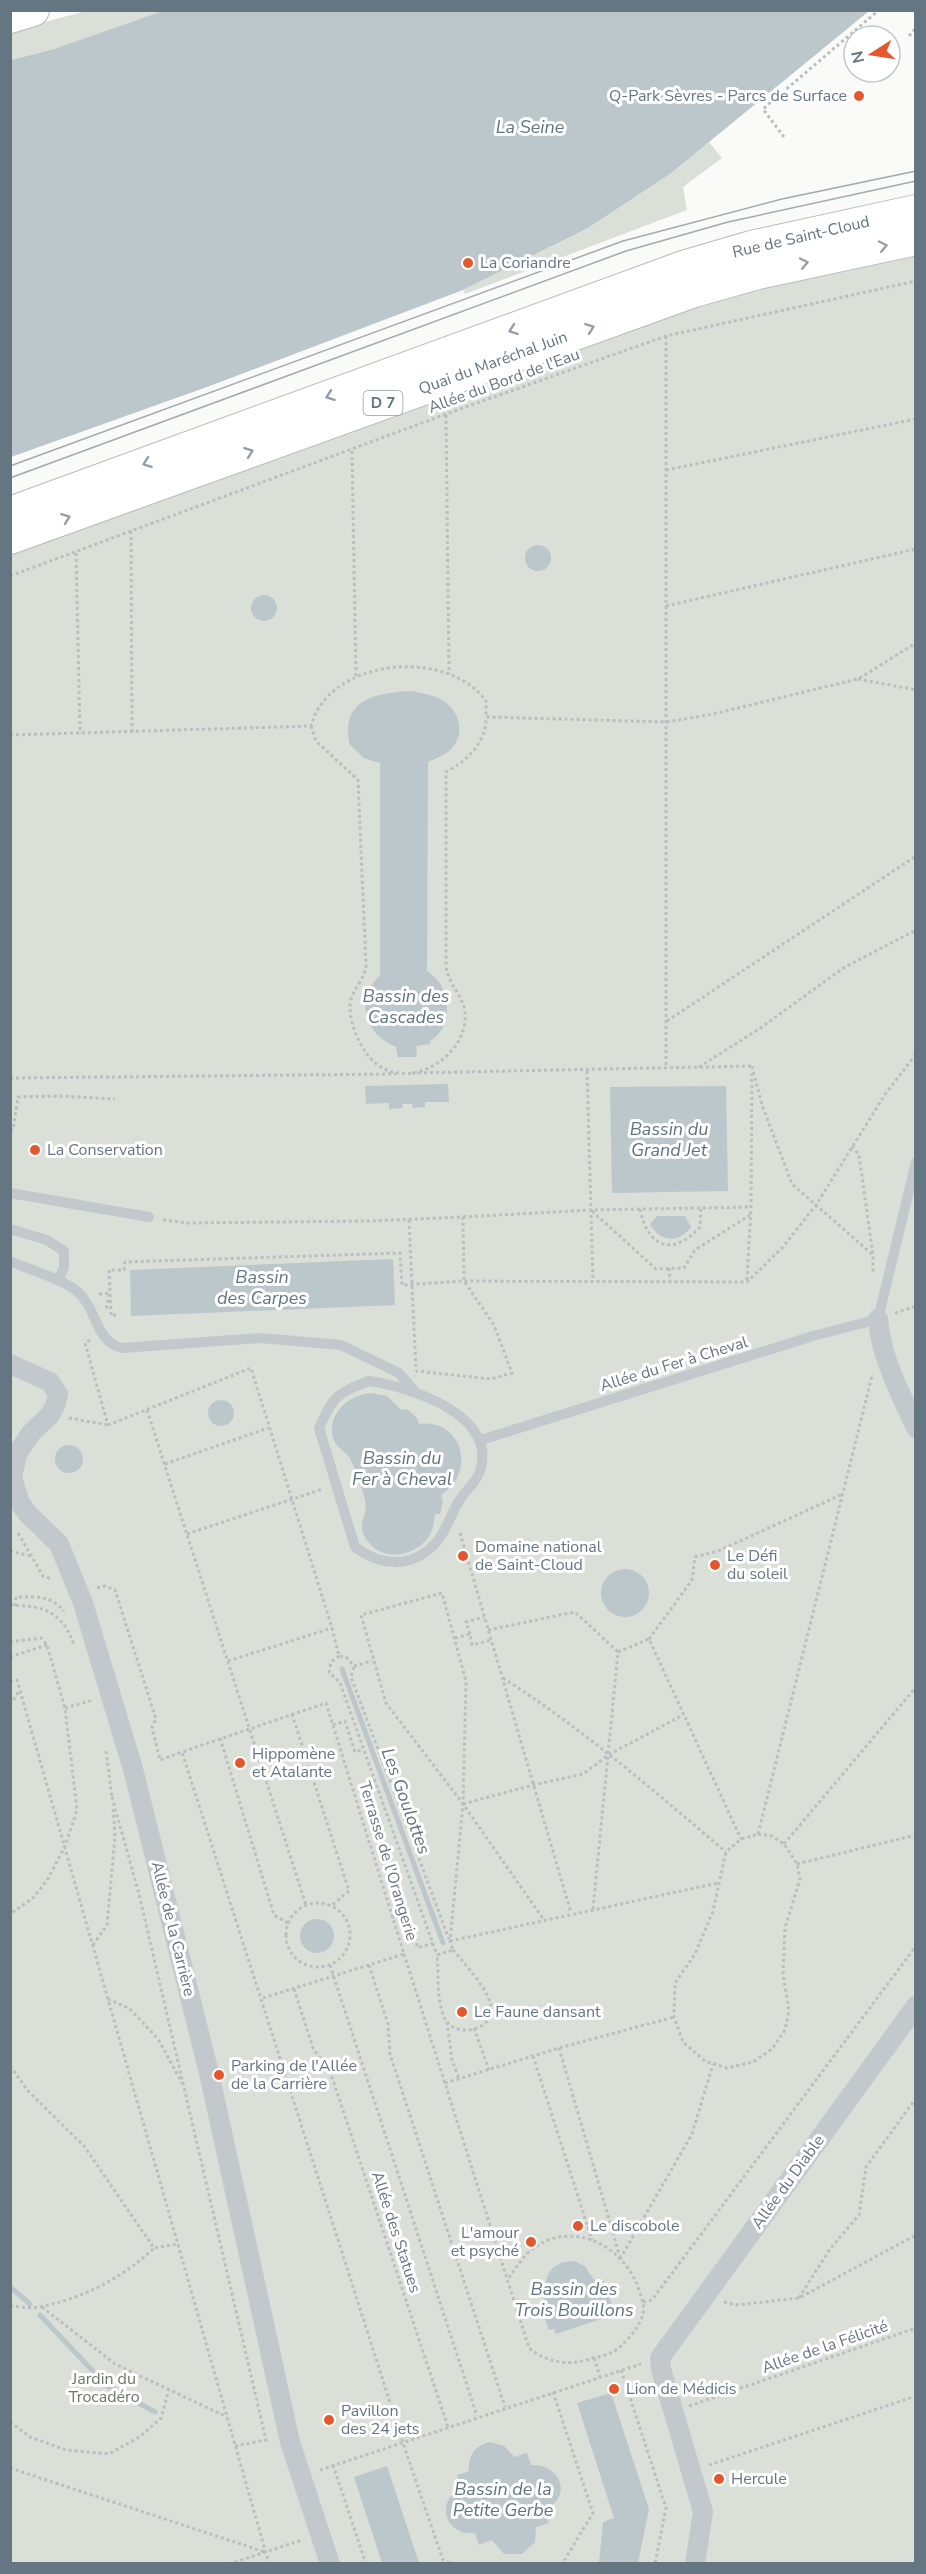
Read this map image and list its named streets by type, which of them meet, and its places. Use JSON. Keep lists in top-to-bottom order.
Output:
{
  "streets": {
    "main road": ["Rue de Saint-Cloud", "Quai du Maréchal Juin", "D 7"],
    "street": ["Allée de la Carrière", "Allée du Diable"],
    "lane": ["Allée du Fer à Cheval"],
    "path": [
      "Allée du Bord de l'Eau",
      "Terrasse de l'Orangerie",
      "Allée des Statues",
      "Allée de la Félicité"
    ]
  },
  "crossings": [
    ["Rue de Saint-Cloud", "Quai du Maréchal Juin"],
    ["Terrasse de l'Orangerie", "Allée de la Carrière"],
    ["Terrasse de l'Orangerie", "Allée des Statues"]
  ],
  "water": [
    "La Seine",
    "Bassin des Cascades",
    "Bassin du Grand Jet",
    "Bassin des Carpes",
    "Bassin du Fer à Cheval",
    "Les Goulottes",
    "Bassin des Trois Bouillons",
    "Bassin de la Petite Gerbe"
  ],
  "parks": ["Jardin du Trocadéro"],
  "places": [
    "Q-Park Sèvres - Parcs de Surface",
    "La Coriandre",
    "La Conservation",
    "Domaine national de Saint-Cloud",
    "Le Défi du soleil",
    "Hippomène et Atalante",
    "Le Faune dansant",
    "Parking de l'Allée de la Carrière",
    "Le discobole",
    "L'amour et psyché",
    "Lion de Médicis",
    "Pavillon des 24 jets",
    "Hercule"
  ],
  "north": "left"
}
